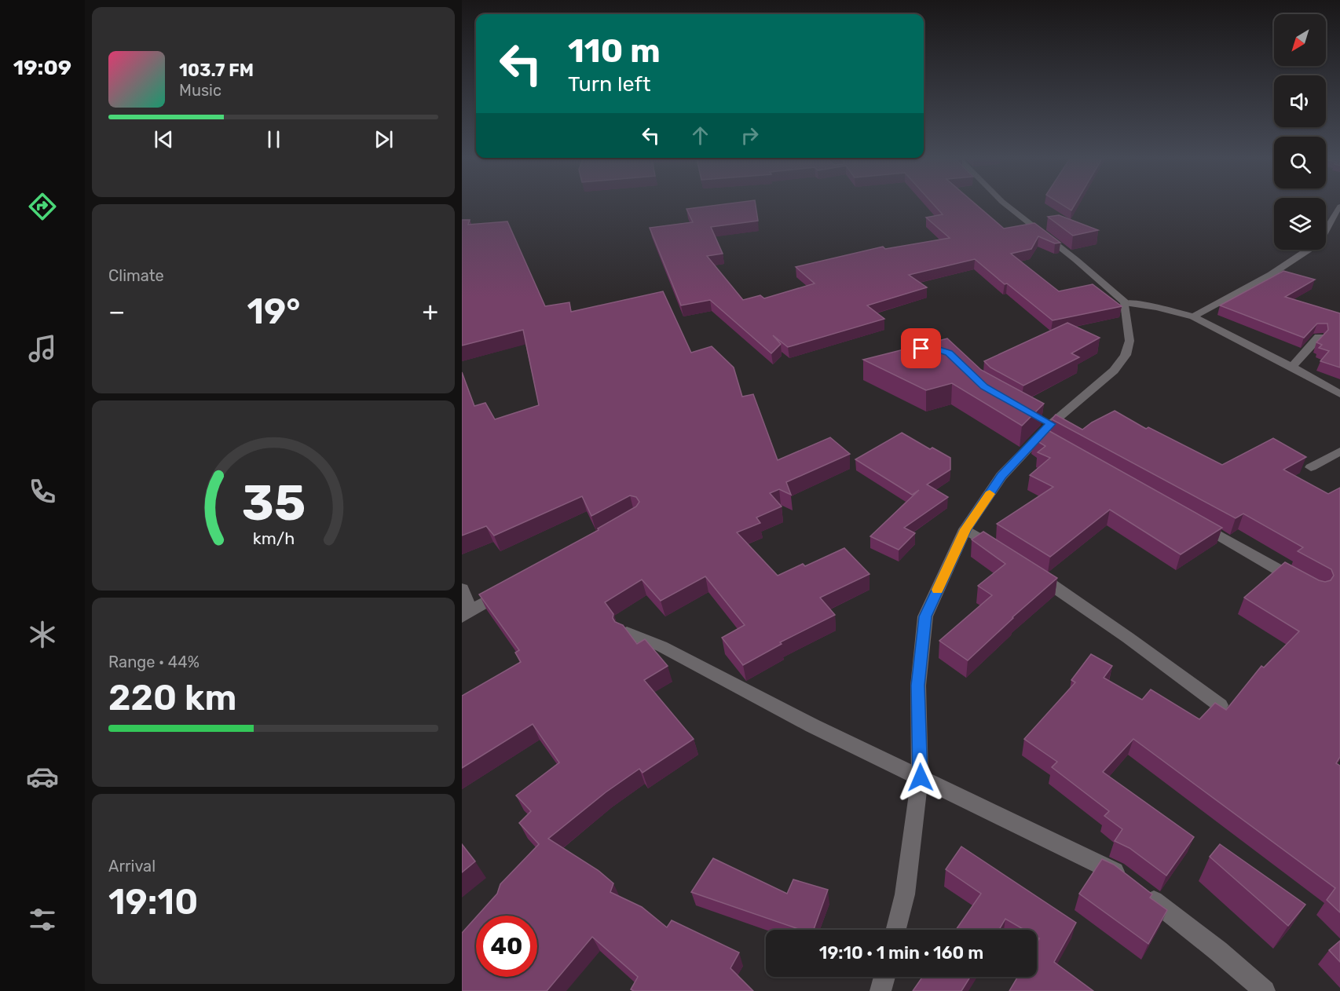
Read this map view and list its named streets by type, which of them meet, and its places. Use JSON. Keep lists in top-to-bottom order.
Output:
{
  "north": "bottom left",
  "page": {
    "tabs": "19:09",
    "turn": ["110 m", "Turn left"],
    "song": ["103.7 FM", "Music"],
    "tile": [
      "Climate",
      ["Range · 44%", "220 km"],
      ["Arrival", "19:10"]
    ],
    "heat": ["−", "19°", "+"],
    "limit": "40",
    "trip": "19:10 · 1 min · 160 m",
    "gauge": ["35", "km/h"]
  }
}
